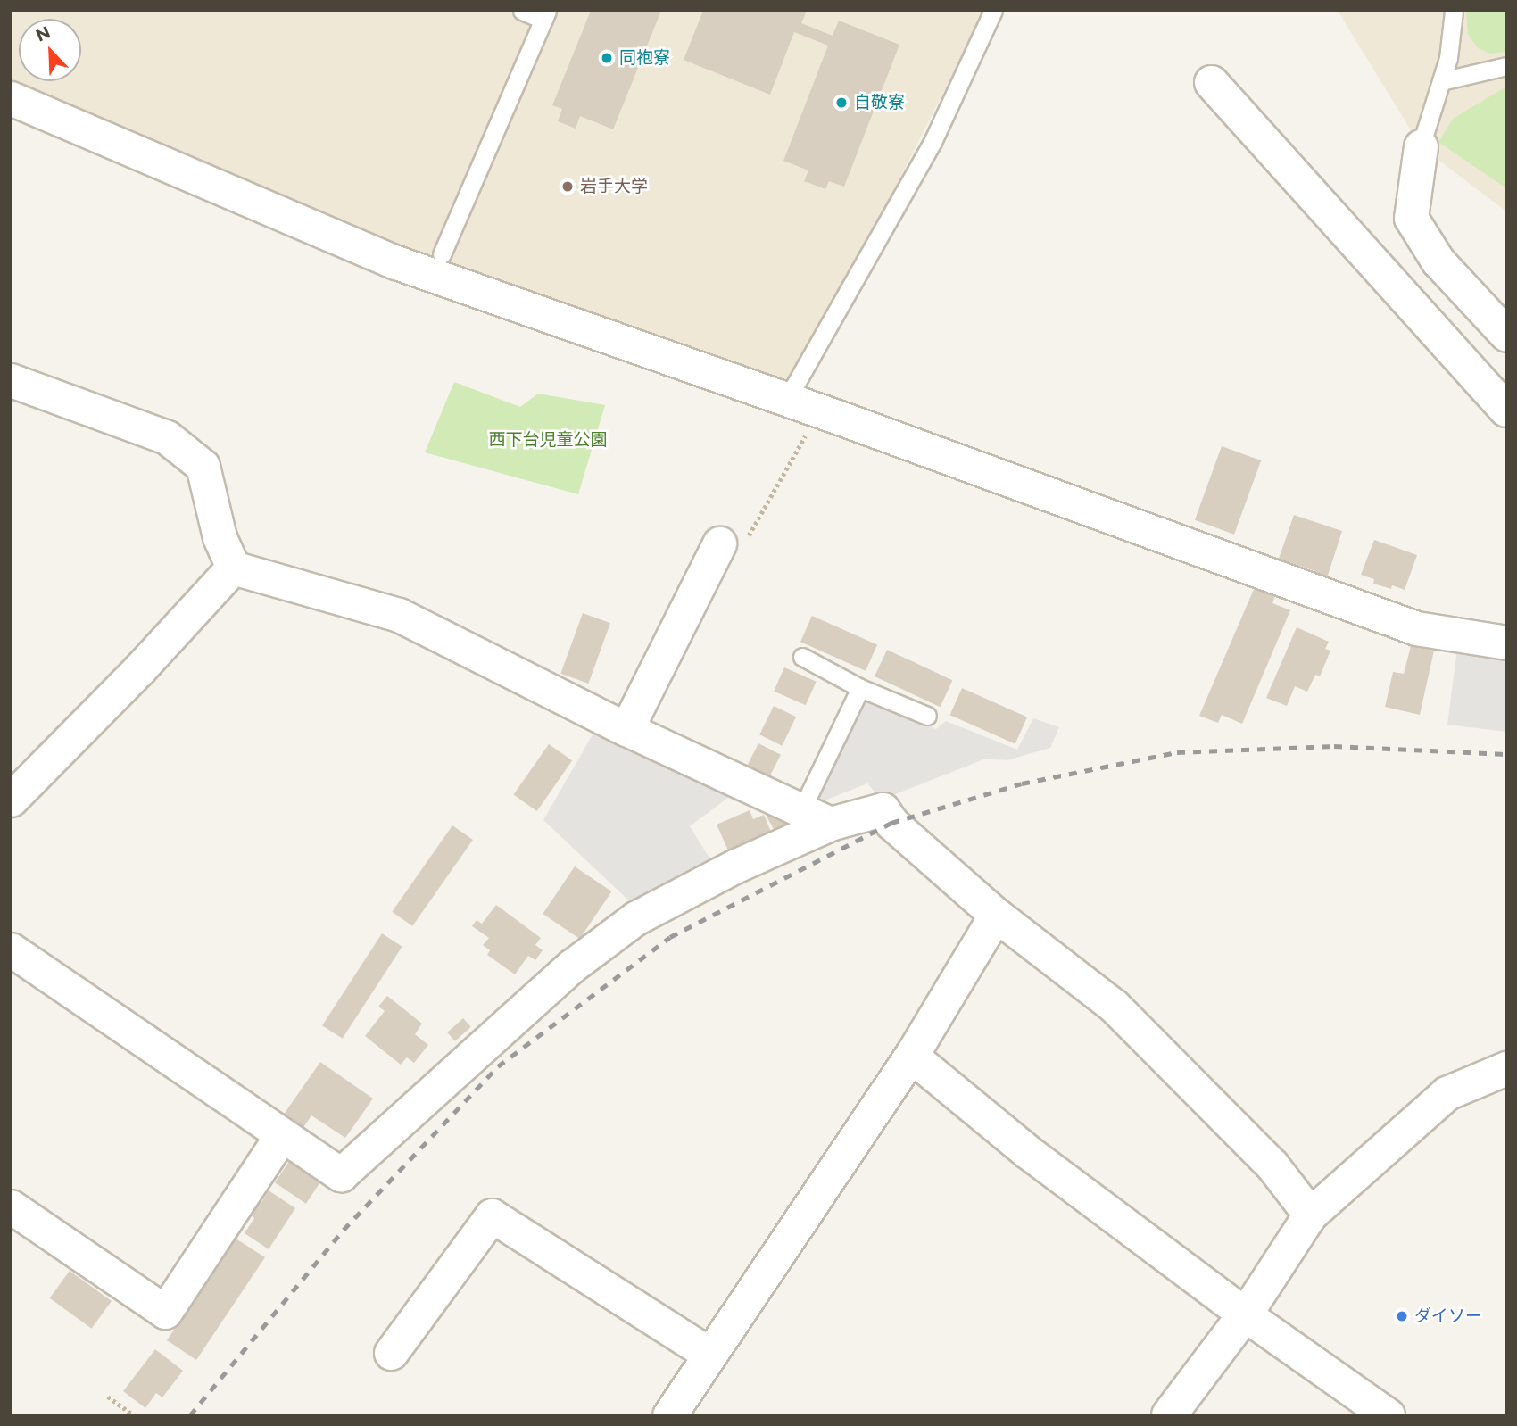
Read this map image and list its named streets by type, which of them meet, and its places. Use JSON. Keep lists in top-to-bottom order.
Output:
{
  "parks": ["西下台児童公園"],
  "places": [
    "同袍寮",
    "自敬寮",
    "岩手大学",
    "ダイソー"
  ],
  "north": "top left"
}
